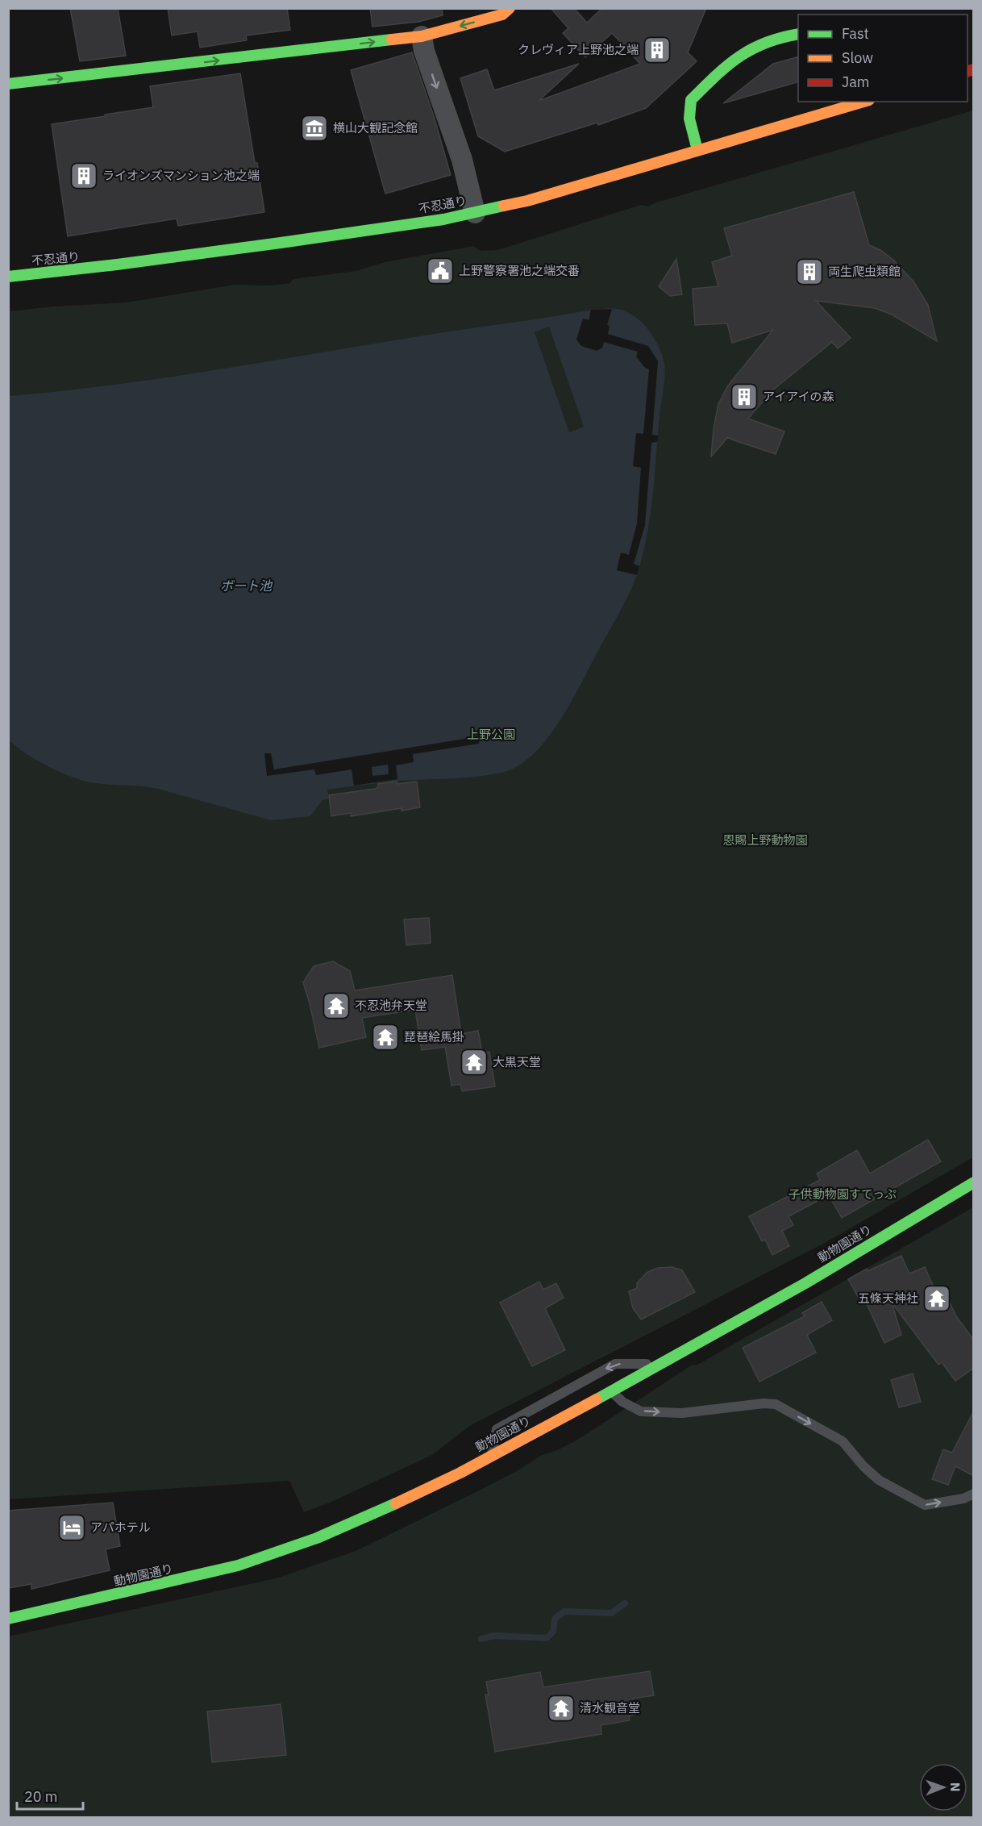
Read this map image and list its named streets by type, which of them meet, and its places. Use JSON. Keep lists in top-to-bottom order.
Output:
{
  "streets": {
    "street": ["不忍通り", "動物園通り"]
  },
  "water": ["ボート池"],
  "parks": ["上野公園", "恩賜上野動物園", "子供動物園すてっぷ"],
  "places": {
    "building": [
      "クレヴィア上野池之端",
      "ライオンズマンション池之端",
      "両生爬虫類館",
      "アイアイの森"
    ],
    "museum": ["横山大観記念館"],
    "public building": ["上野警察署池之端交番"],
    "temple": [
      "不忍池弁天堂",
      "琵琶絵馬掛",
      "大黒天堂",
      "五條天神社",
      "清水観音堂"
    ],
    "hotel": ["アパホテル"]
  },
  "legend": ["Fast", "Slow", "Jam"],
  "scale_bar": "20 m",
  "north": "right"
}
